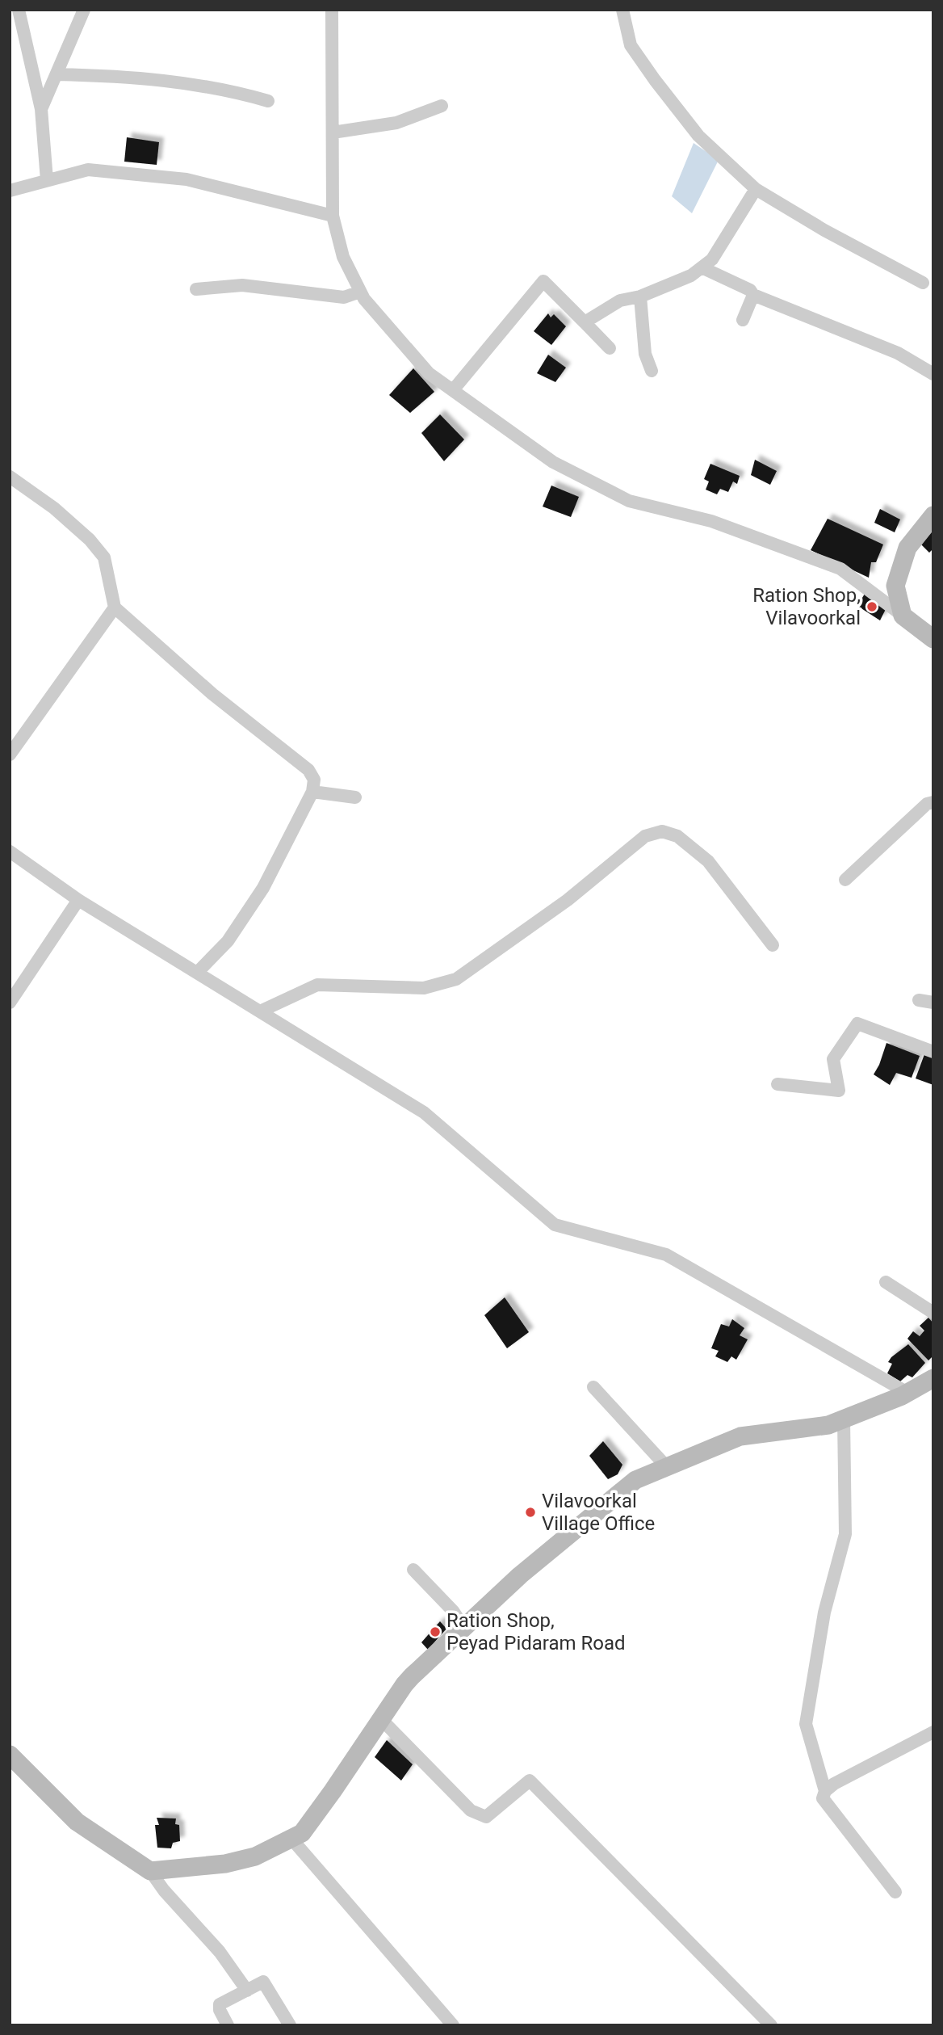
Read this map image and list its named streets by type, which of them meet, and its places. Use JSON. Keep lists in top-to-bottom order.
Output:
{
  "places": ["Ration Shop, Vilavoorkal", "Vilavoorkal Village Office", "Ration Shop, Peyad Pidaram Road"]
}
